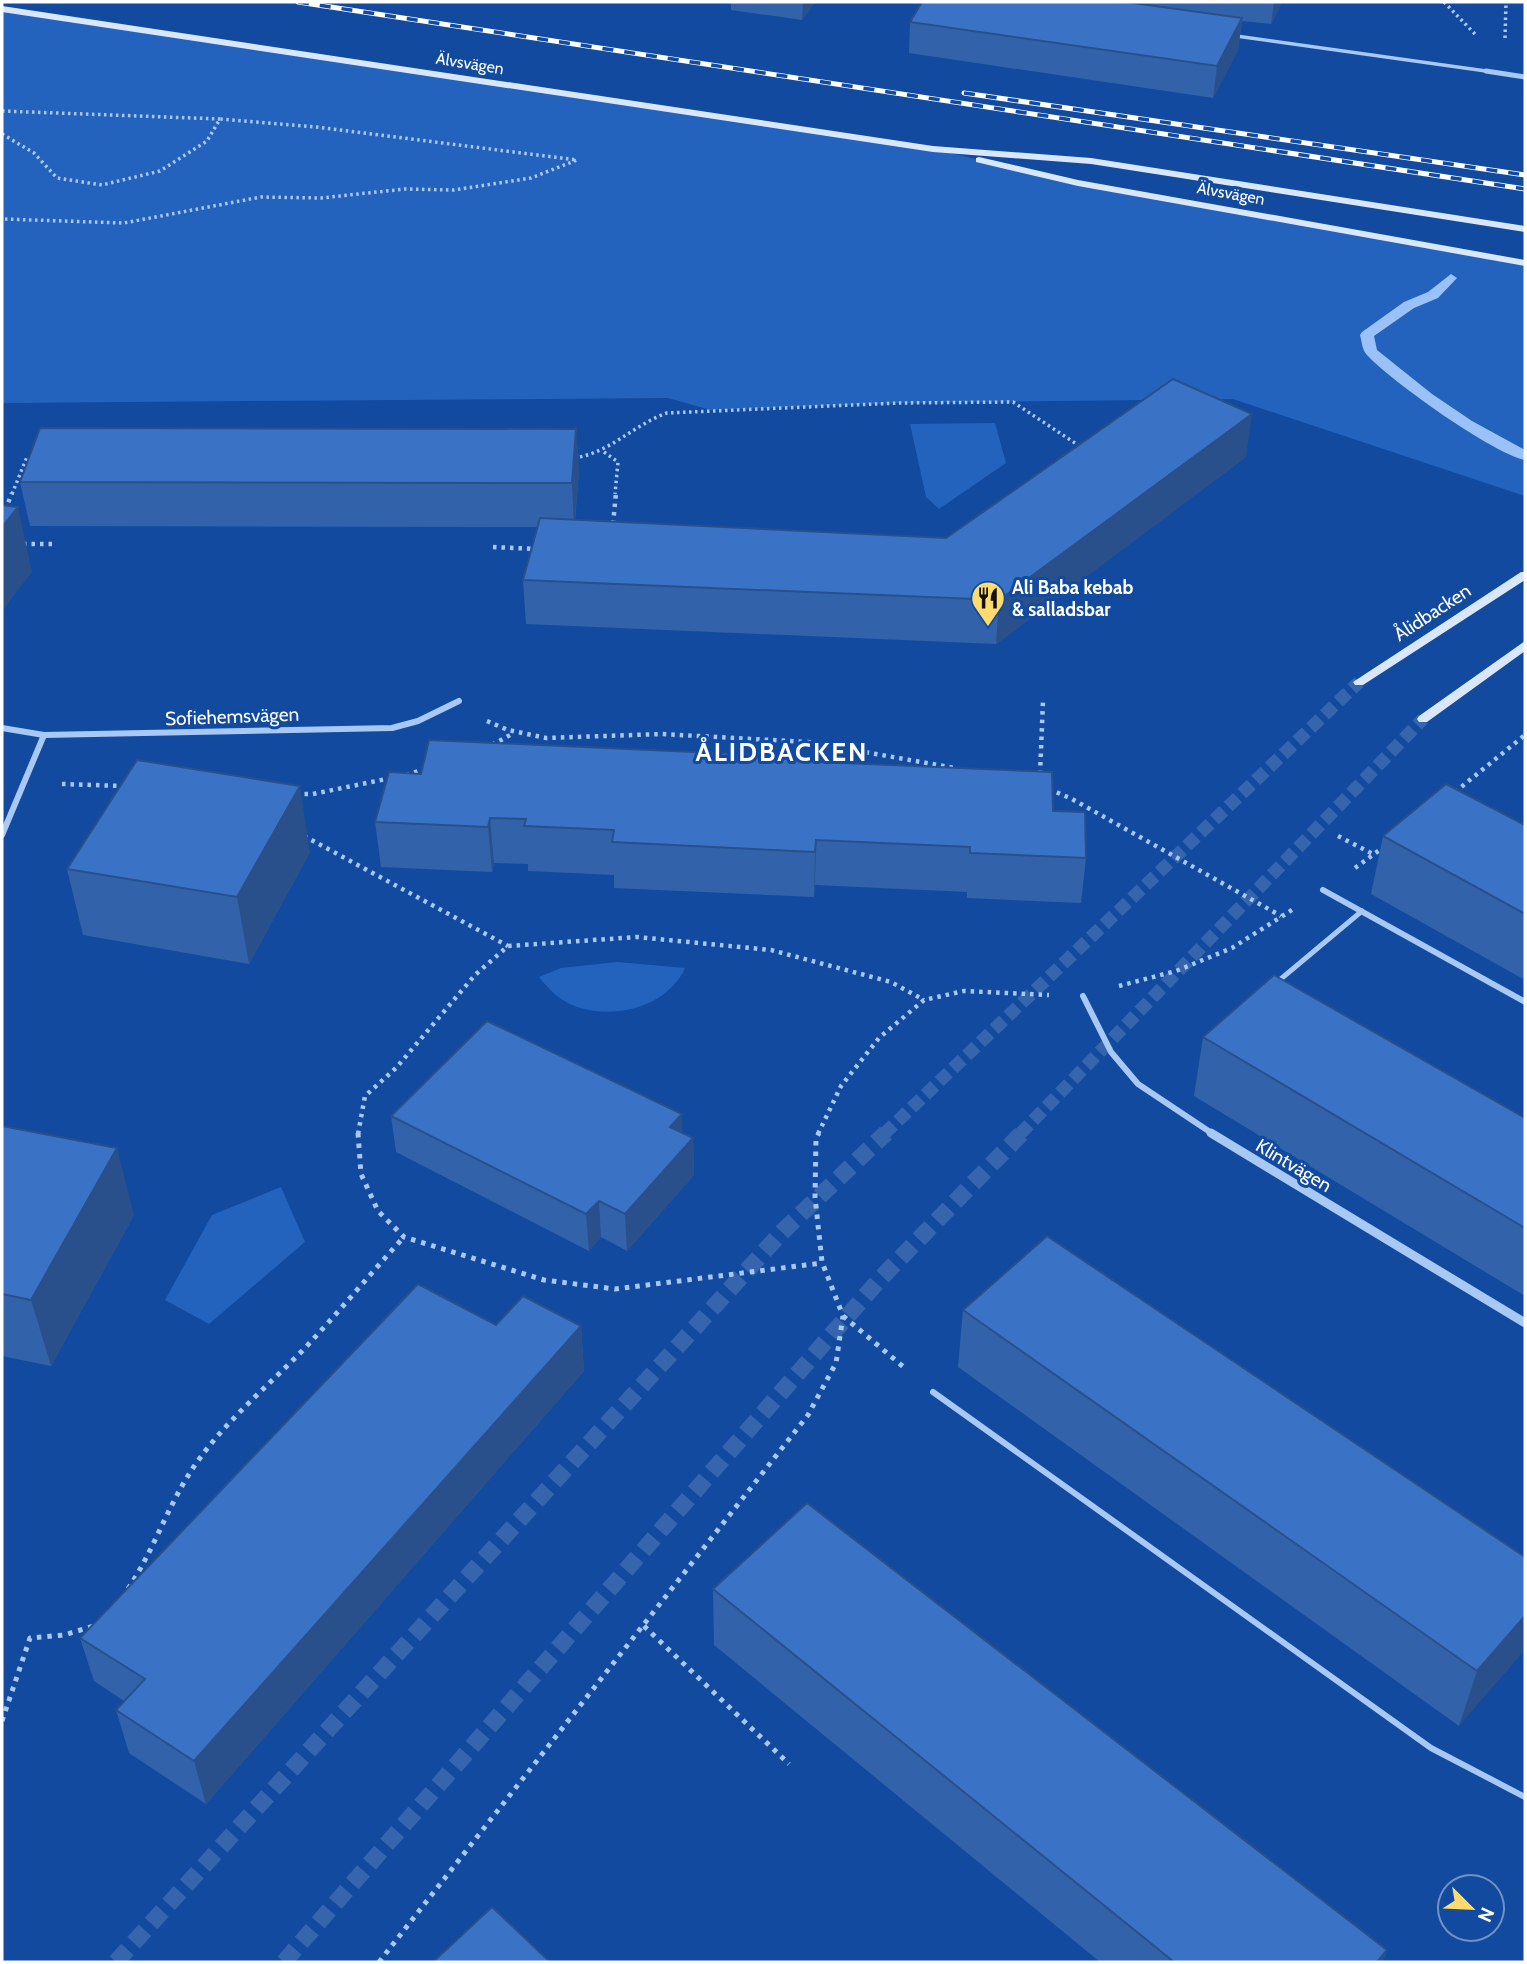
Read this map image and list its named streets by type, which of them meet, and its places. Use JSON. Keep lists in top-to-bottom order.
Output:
{
  "streets": {
    "main road": ["Älvsvägen", "Ålidbacken"],
    "street": ["Sofiehemsvägen", "Klintvägen"]
  },
  "districts": ["ÅLIDBACKEN"],
  "places": {
    "restaurant": ["Ali Baba kebab & salladsbar"]
  },
  "north": "bottom right"
}
